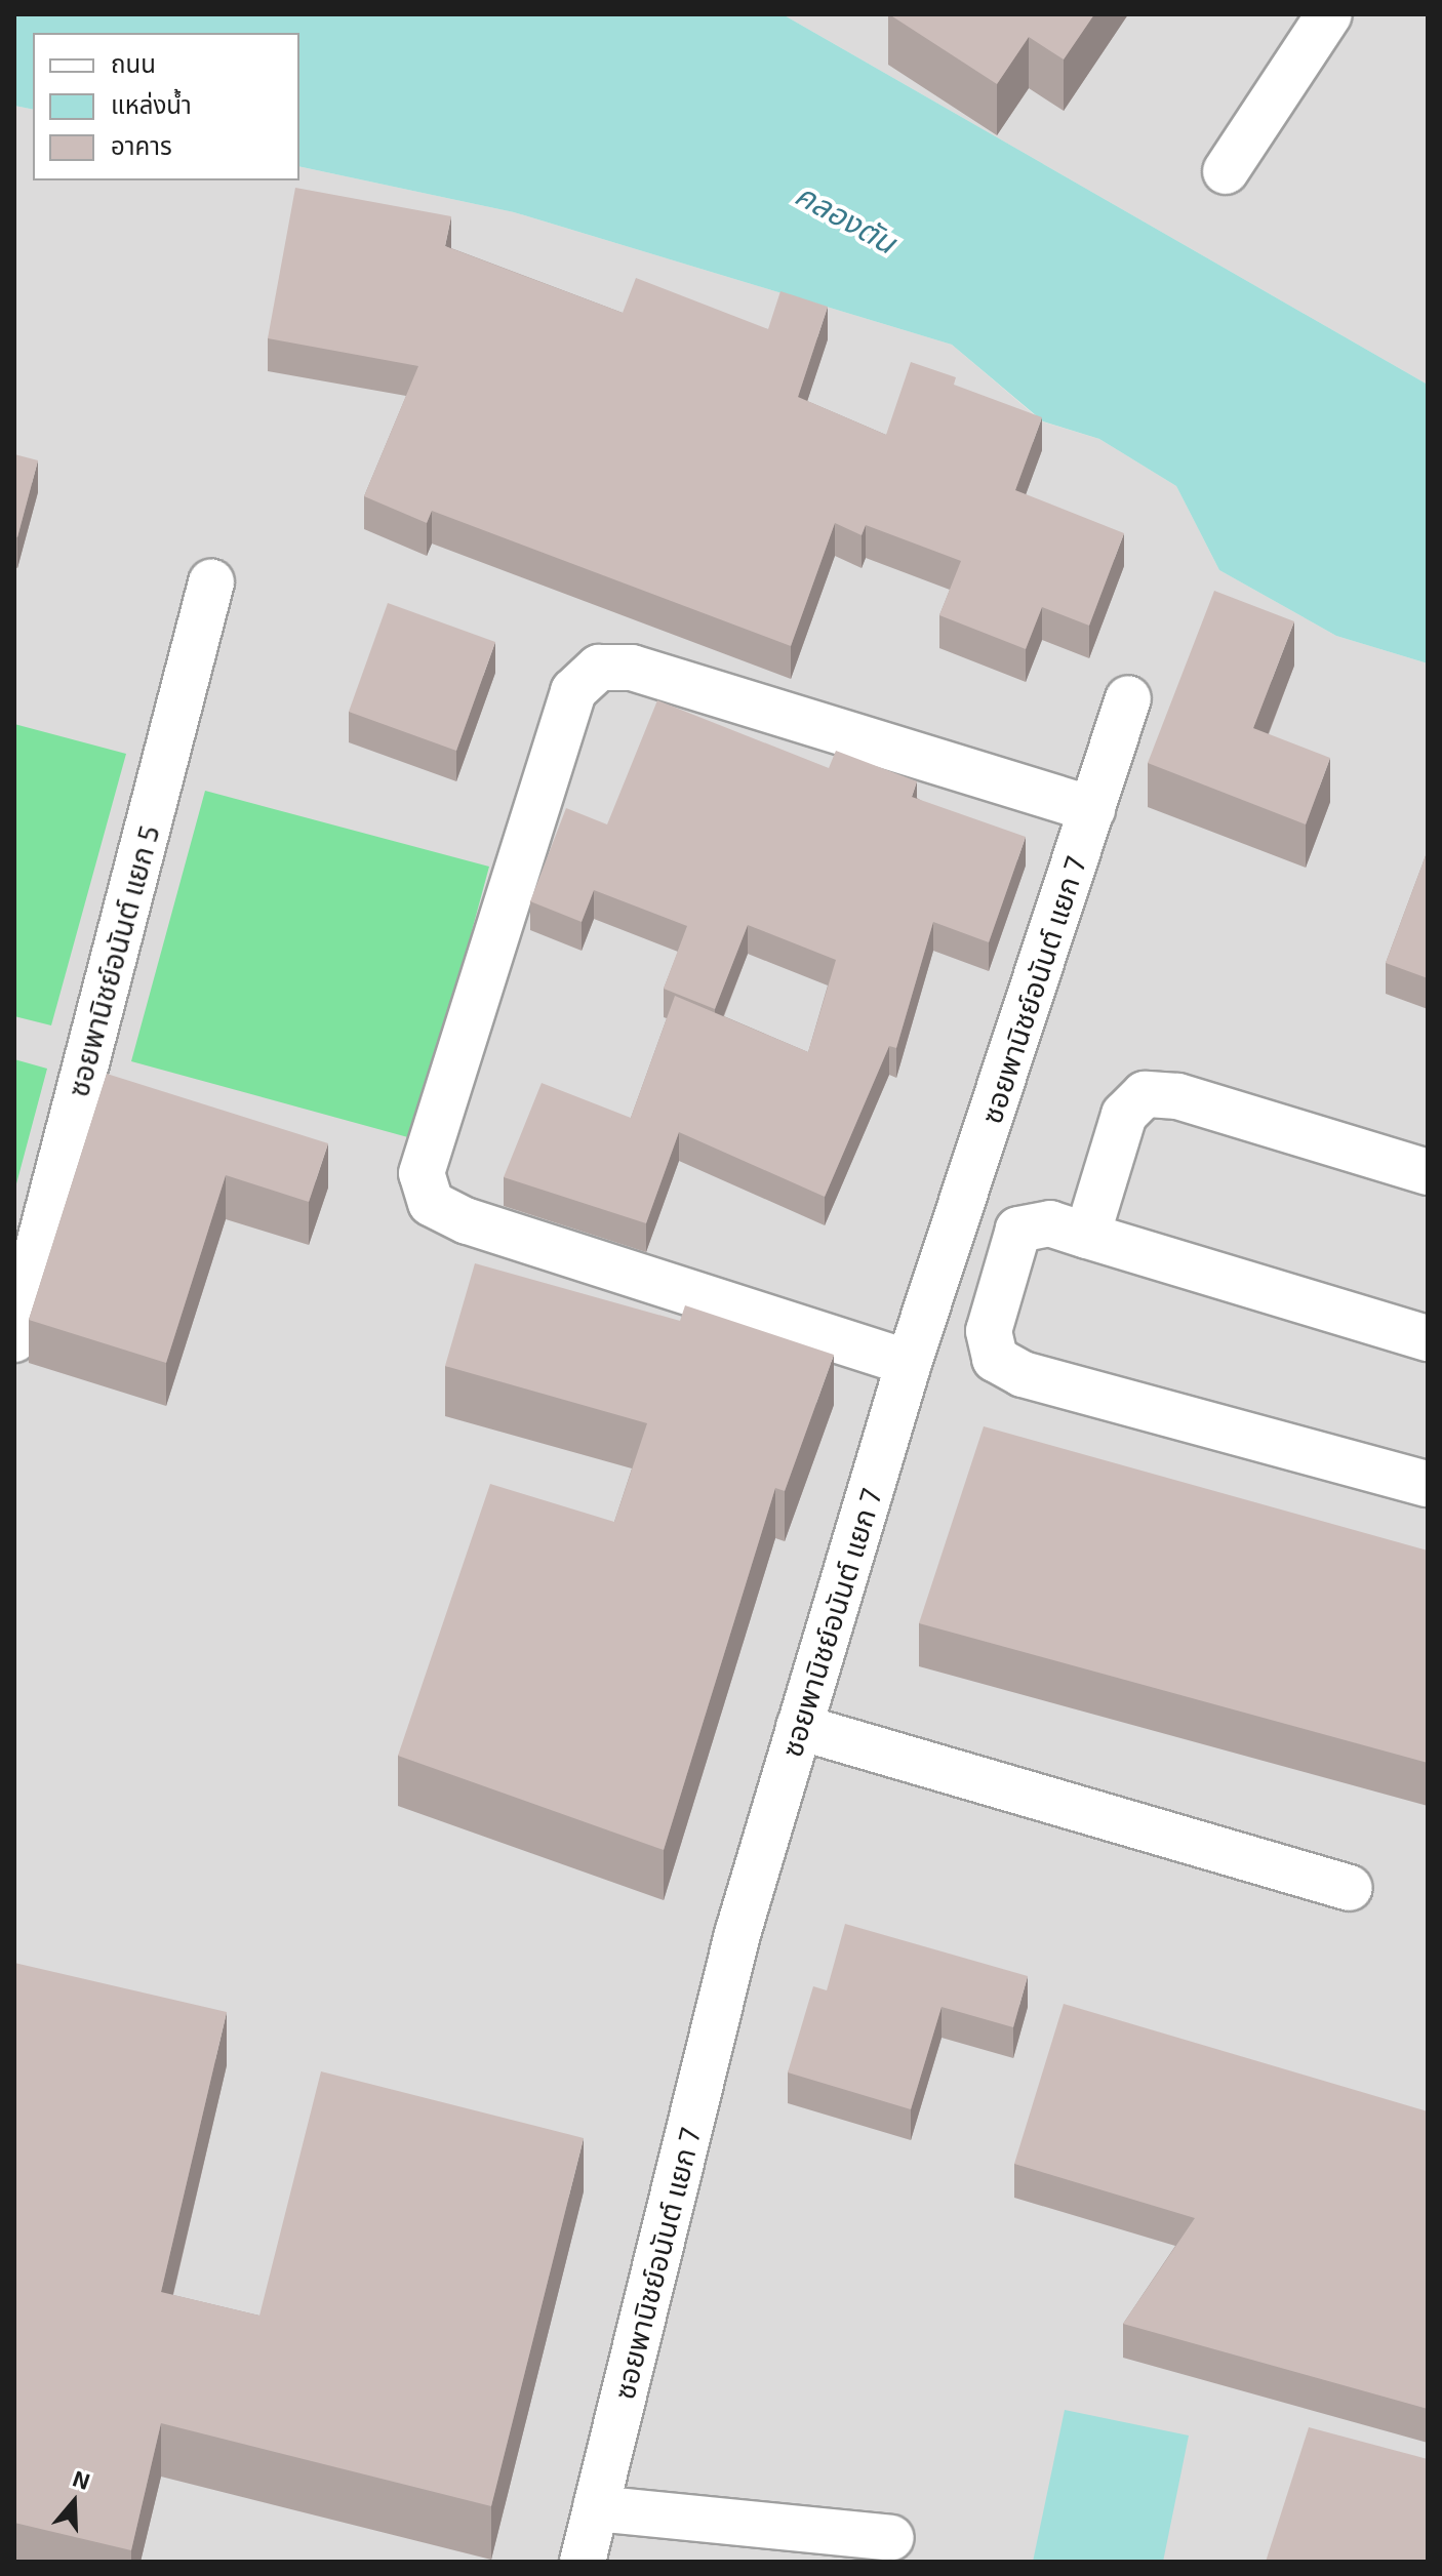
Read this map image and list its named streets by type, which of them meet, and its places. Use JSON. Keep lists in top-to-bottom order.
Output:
{
  "streets": {
    "street": ["ซอยพานิชย์อนันต์ แยก 5", "ซอยพานิชย์อนันต์ แยก 7"]
  },
  "water": ["คลองตัน"],
  "legend": ["ถนน", "แหล่งน้ำ", "อาคาร"],
  "north": "top"
}
